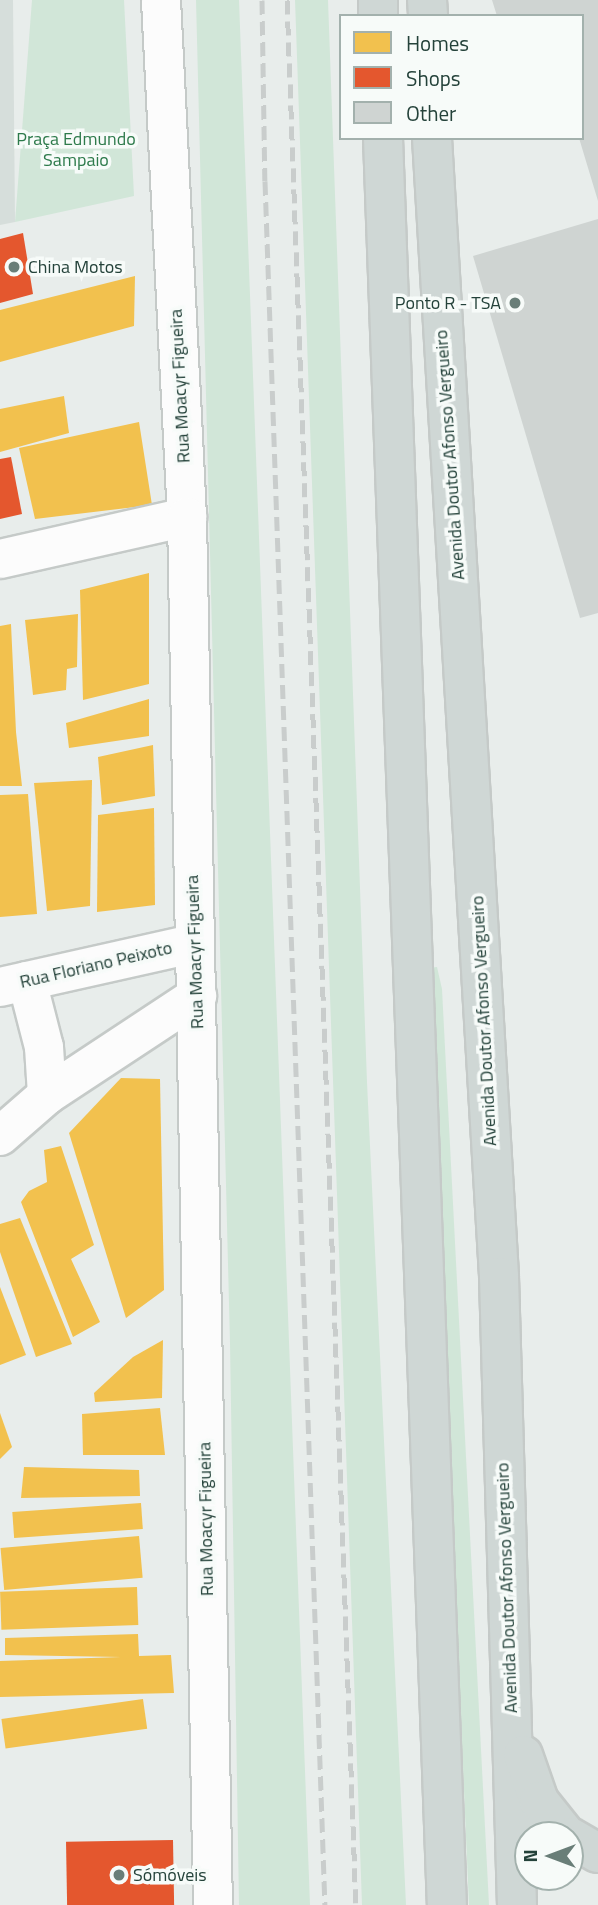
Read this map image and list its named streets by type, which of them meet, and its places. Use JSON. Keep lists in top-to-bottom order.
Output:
{
  "streets": {
    "main road": ["Rua Moacyr Figueira", "Avenida Doutor Afonso Vergueiro", "Rua Floriano Peixoto"]
  },
  "crossings": [
    ["Rua Moacyr Figueira", "Rua Floriano Peixoto"]
  ],
  "parks": ["Praça Edmundo Sampaio"],
  "places": ["China Motos", "Ponto R - TSA", "Sómóveis"],
  "legend": ["Homes", "Shops", "Other"],
  "north": "left"
}
